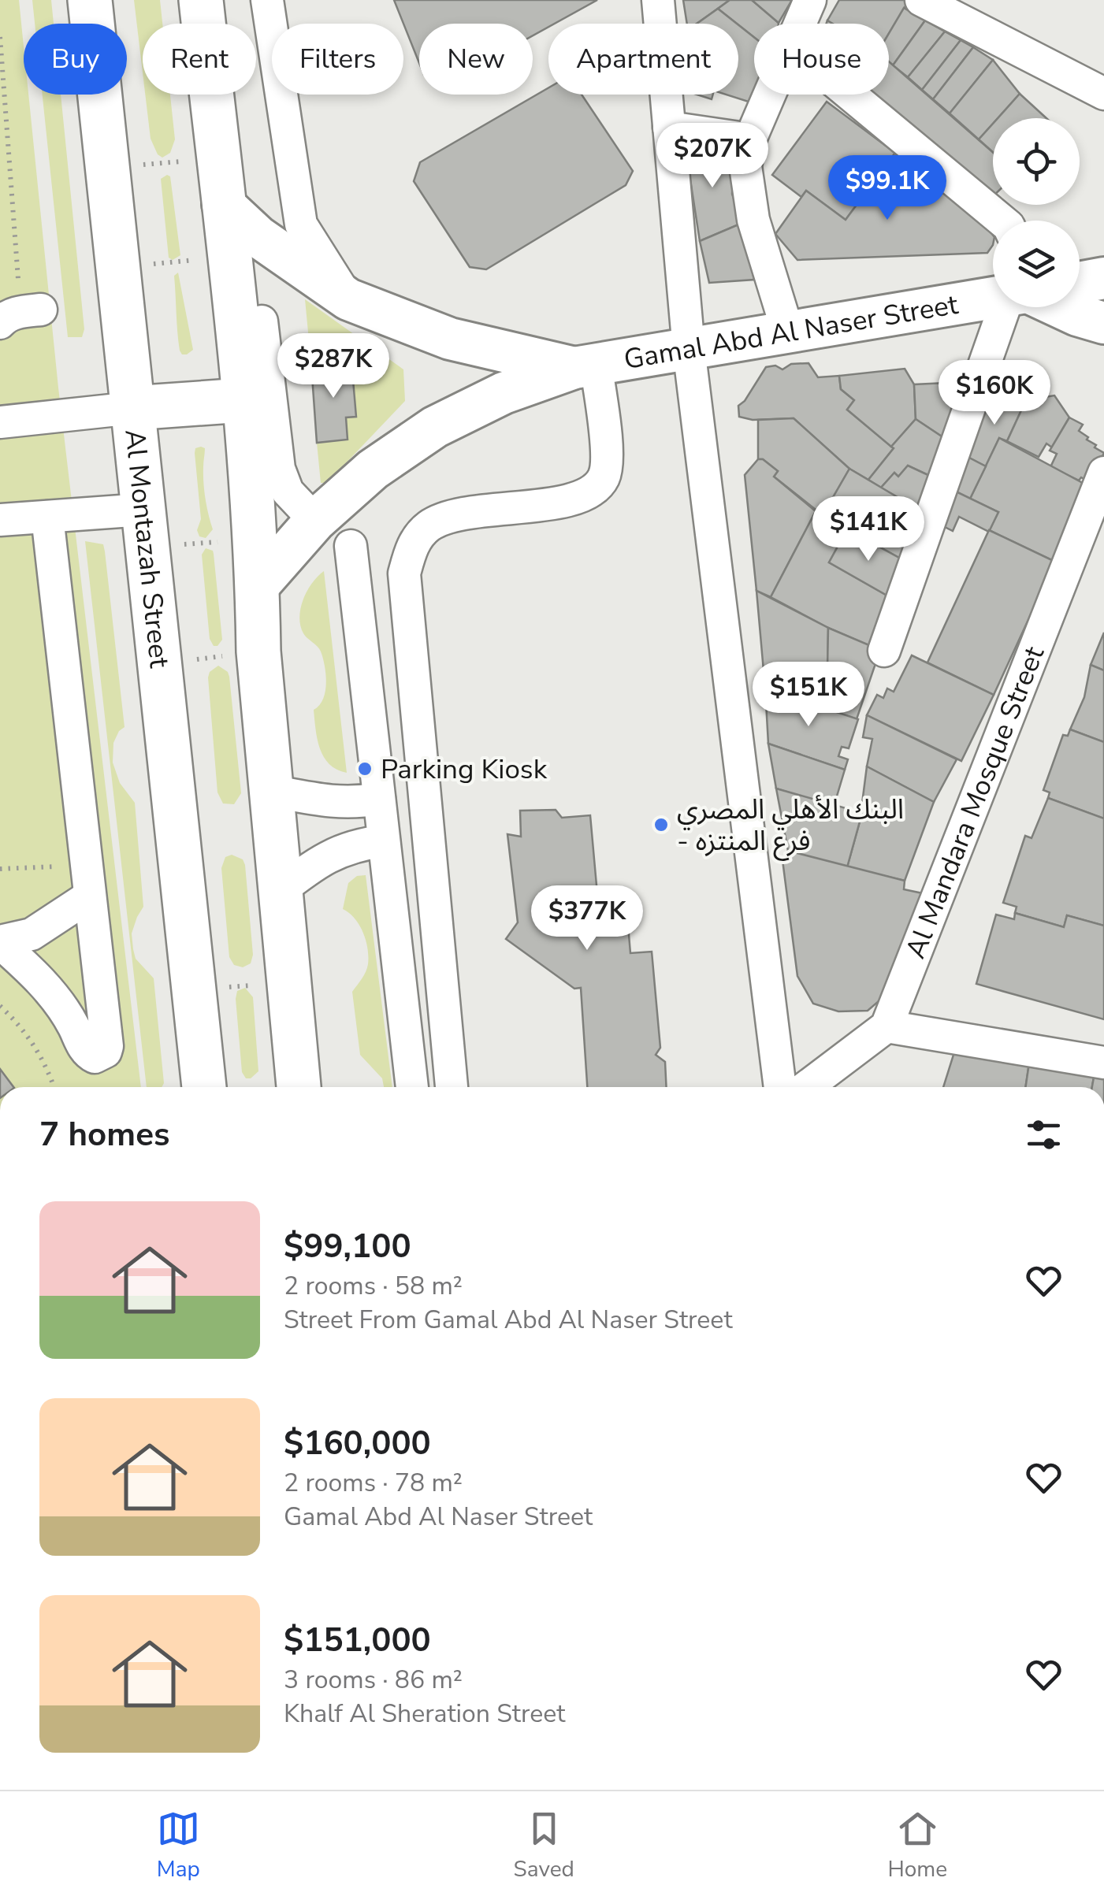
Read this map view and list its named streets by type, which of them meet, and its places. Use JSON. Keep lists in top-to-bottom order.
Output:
{
  "streets": {
    "highway": ["Al Montazah Street"],
    "main road": ["Gamal Abd Al Naser Street"],
    "street": ["Al Mandara Mosque Street"]
  },
  "places": ["Parking Kiosk", "البنك الأهلي المصري - فرع المنتزه"],
  "page": {
    "chip": [
      "Buy",
      "Rent",
      "Filters",
      "New",
      "Apartment",
      "House"
    ],
    "price": [
      "$207K",
      "$99.1K",
      "$287K",
      "$160K",
      "$141K",
      "$151K",
      "$377K"
    ],
    "heading": "7 homes",
    "list": [
      {
        "name": "$99,100",
        "note": "2 rooms · 58 m² · Street From Gamal Abd Al Naser Street"
      },
      {
        "name": "$160,000",
        "note": "2 rooms · 78 m² · Gamal Abd Al Naser Street"
      },
      {
        "name": "$151,000",
        "note": "3 rooms · 86 m² · Khalf Al Sheration Street"
      }
    ],
    "tabs": ["Map", "Saved", "Home"]
  }
}
